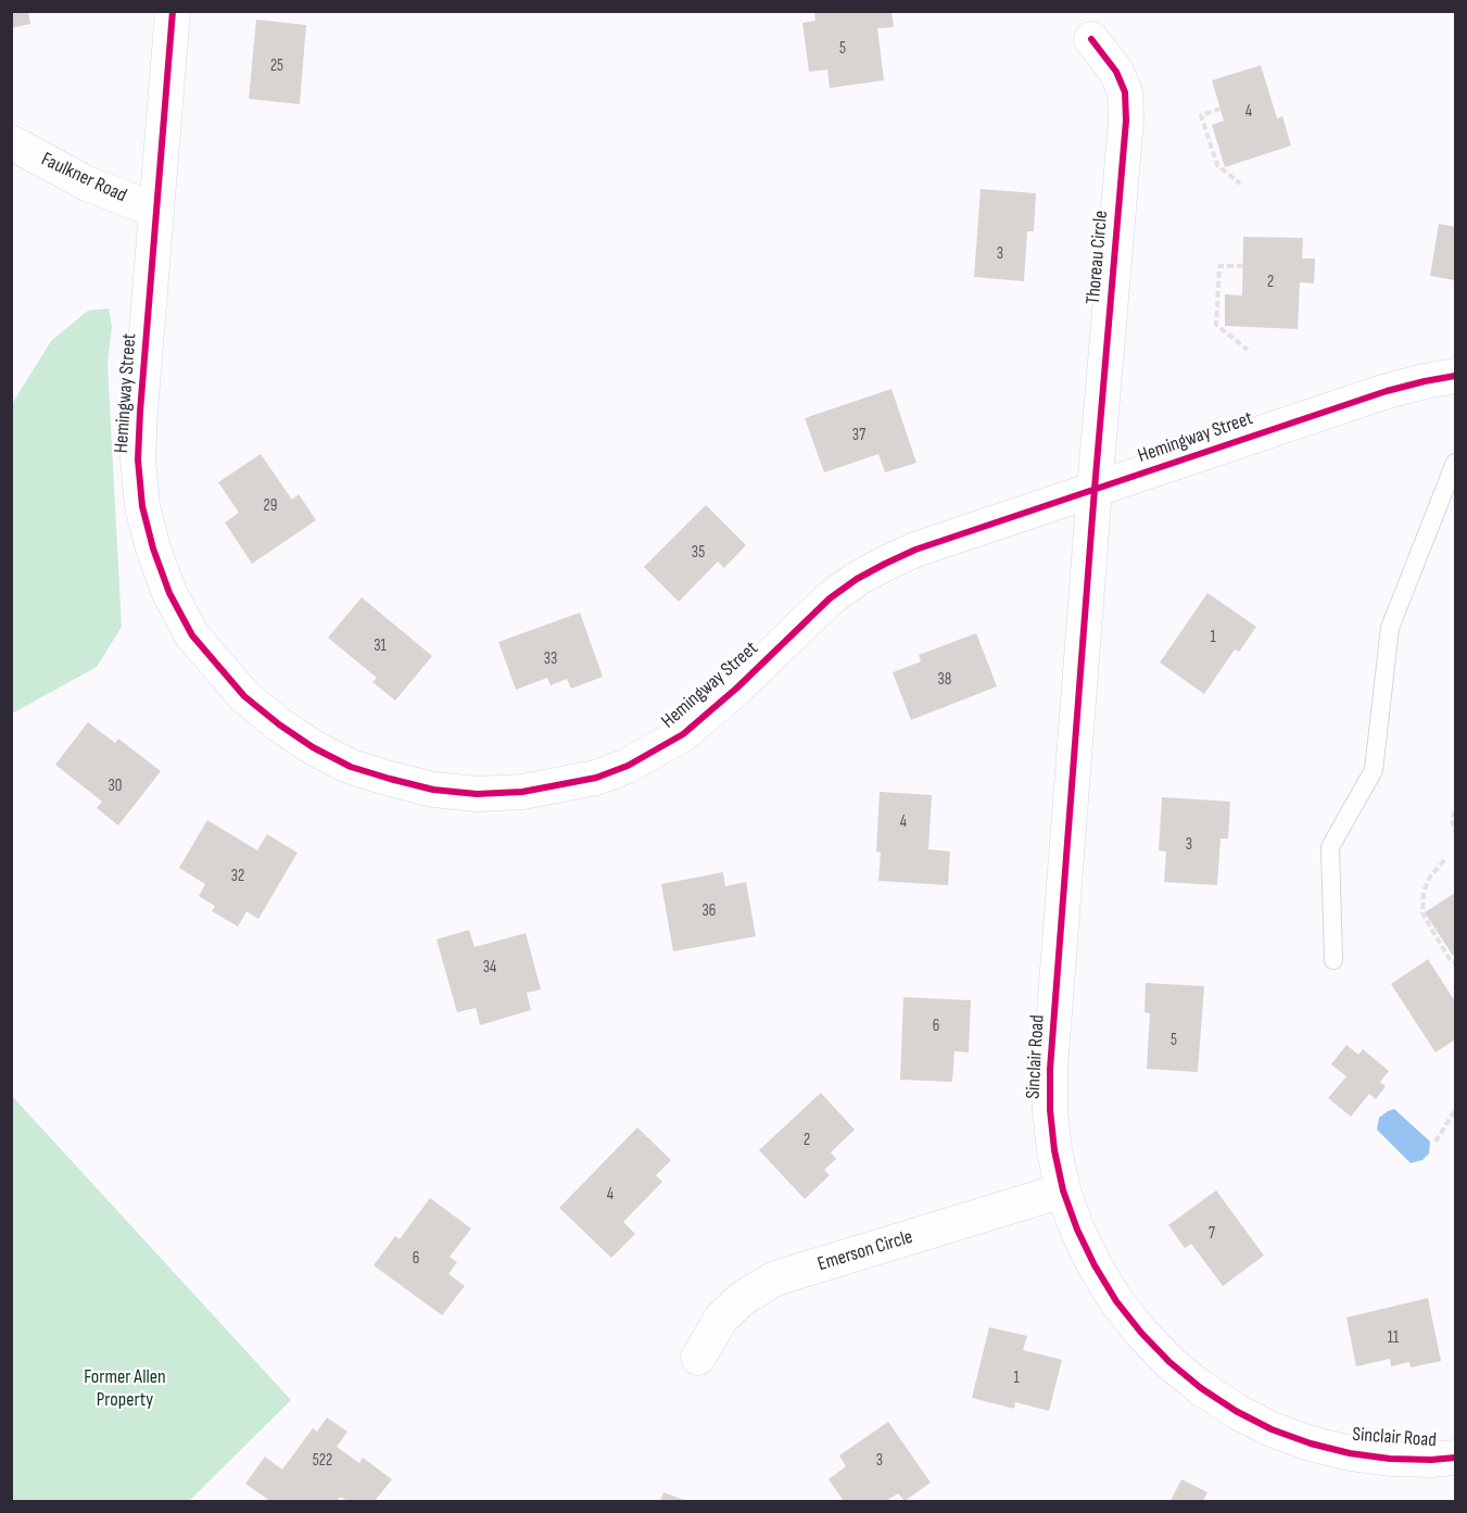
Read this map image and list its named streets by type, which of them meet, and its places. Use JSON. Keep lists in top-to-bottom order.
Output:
{
  "streets": {
    "street": [
      "Faulkner Road",
      "Thoreau Circle",
      "Hemingway Street",
      "Sinclair Road",
      "Emerson Circle"
    ]
  },
  "crossings": [
    ["Faulkner Road", "Hemingway Street"],
    ["Thoreau Circle", "Hemingway Street"],
    ["Thoreau Circle", "Sinclair Road"],
    ["Hemingway Street", "Sinclair Road"],
    ["Sinclair Road", "Emerson Circle"]
  ],
  "parks": ["Former Allen Property"],
  "house_numbers": [
    "5",
    "25",
    "4",
    "3",
    "2",
    "37",
    "29",
    "35",
    "1",
    "31",
    "33",
    "38",
    "30",
    "4",
    "3",
    "32",
    "36",
    "34",
    "6",
    "5",
    "2",
    "4",
    "7",
    "6",
    "11",
    "1",
    "522",
    "3"
  ]
}
